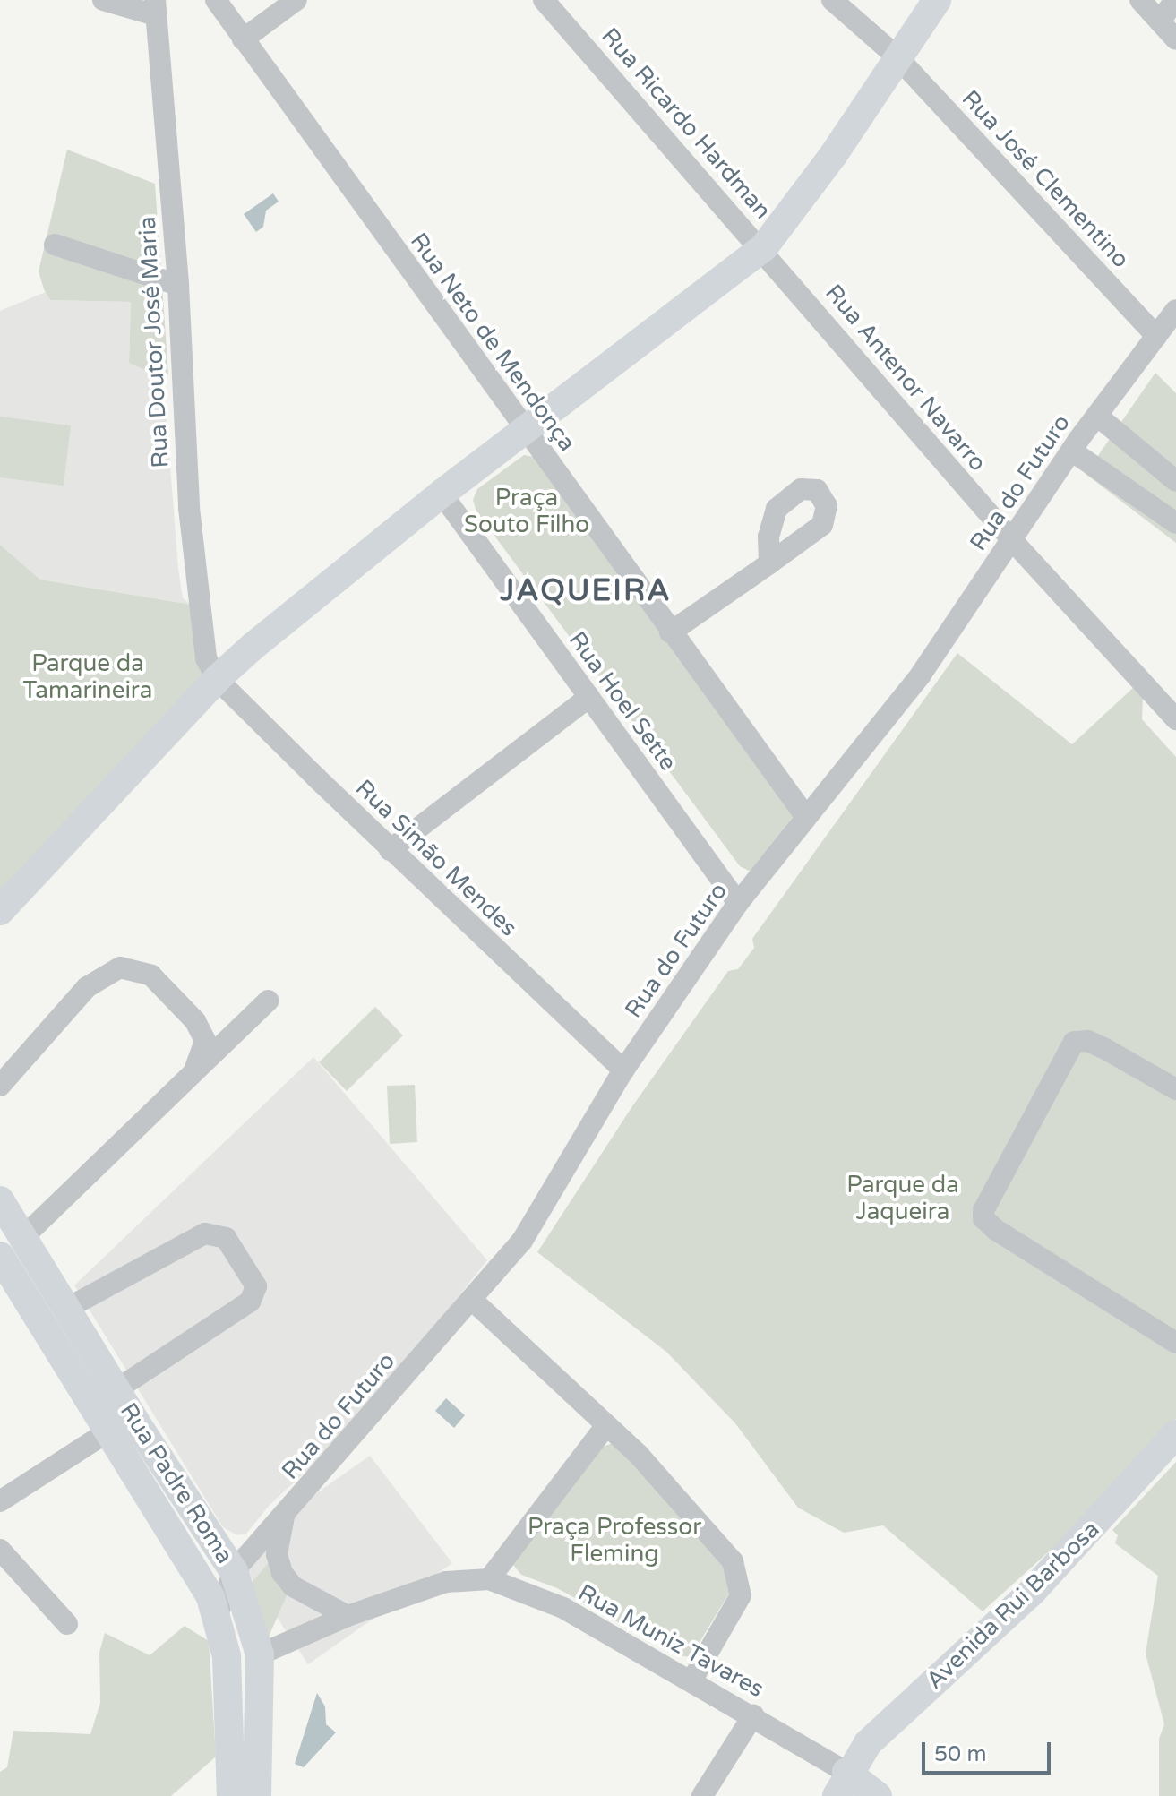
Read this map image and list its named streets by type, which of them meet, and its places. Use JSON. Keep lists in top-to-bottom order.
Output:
{
  "streets": {
    "main road": ["Rua Padre Roma", "Avenida Rui Barbosa"],
    "street": [
      "Rua Ricardo Hardman",
      "Rua José Clementino",
      "Rua Doutor José Maria",
      "Rua Neto de Mendonça",
      "Rua Antenor Navarro",
      "Rua do Futuro",
      "Rua Hoel Sette",
      "Rua Simão Mendes",
      "Rua Muniz Tavares"
    ]
  },
  "crossings": [
    ["Rua Ricardo Hardman", "Rua Antenor Navarro"],
    ["Rua José Clementino", "Rua do Futuro"],
    ["Rua Doutor José Maria", "Rua Simão Mendes"],
    ["Rua Neto de Mendonça", "Rua do Futuro"],
    ["Rua Antenor Navarro", "Rua do Futuro"],
    ["Rua do Futuro", "Rua Hoel Sette"],
    ["Rua do Futuro", "Rua Simão Mendes"],
    ["Rua do Futuro", "Rua Padre Roma"],
    ["Rua Padre Roma", "Rua Muniz Tavares"],
    ["Avenida Rui Barbosa", "Rua Muniz Tavares"]
  ],
  "districts": ["JAQUEIRA"],
  "parks": [
    "Praça Souto Filho",
    "Parque da Tamarineira",
    "Parque da Jaqueira",
    "Praça Professor Fleming"
  ],
  "scale_bar": "50 m"
}
